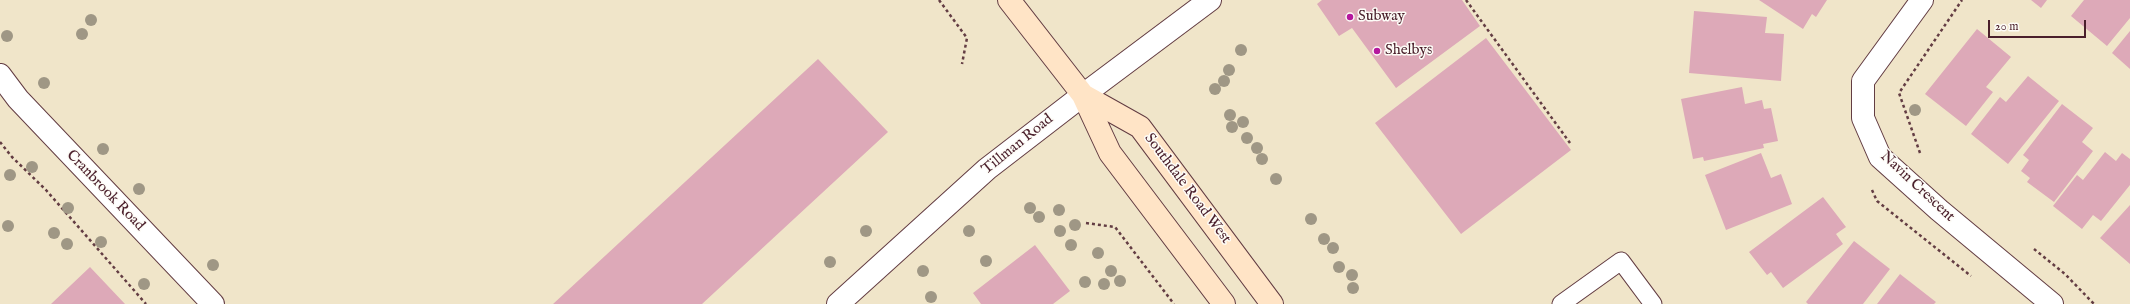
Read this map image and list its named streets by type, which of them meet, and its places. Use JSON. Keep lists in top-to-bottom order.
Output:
{
  "streets": {
    "main road": ["Southdale Road West"],
    "street": ["Tillman Road", "Navin Crescent", "Cranbrook Road"]
  },
  "crossings": [
    ["Tillman Road", "Southdale Road West"]
  ],
  "places": ["Subway", "Shelbys"],
  "scale_bar": "20 m"
}
